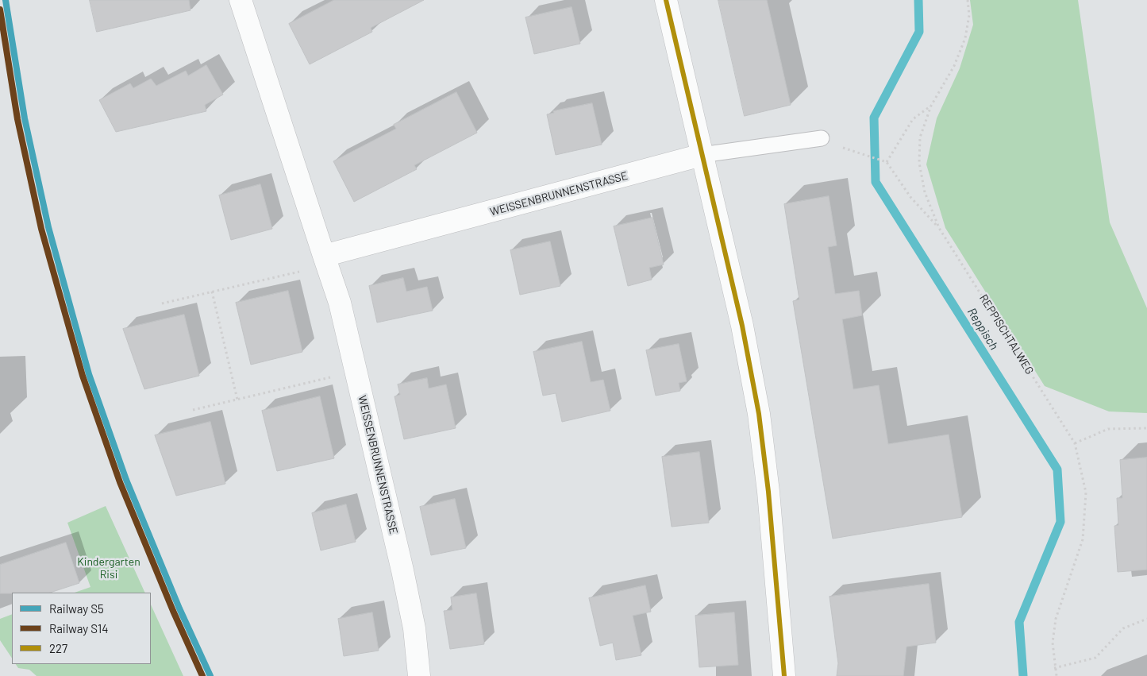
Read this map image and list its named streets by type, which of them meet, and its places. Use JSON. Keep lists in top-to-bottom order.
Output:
{
  "streets": {
    "street": ["WEISSENBRUNNENSTRASSE"],
    "path": ["REPPISCHTALWEG"]
  },
  "water": ["Reppisch"],
  "parks": ["Kindergarten Risi"],
  "lines": ["rail line S5", "transit line 227", "rail line S14"],
  "legend": ["Railway S5", "Railway S14", "227"]
}
